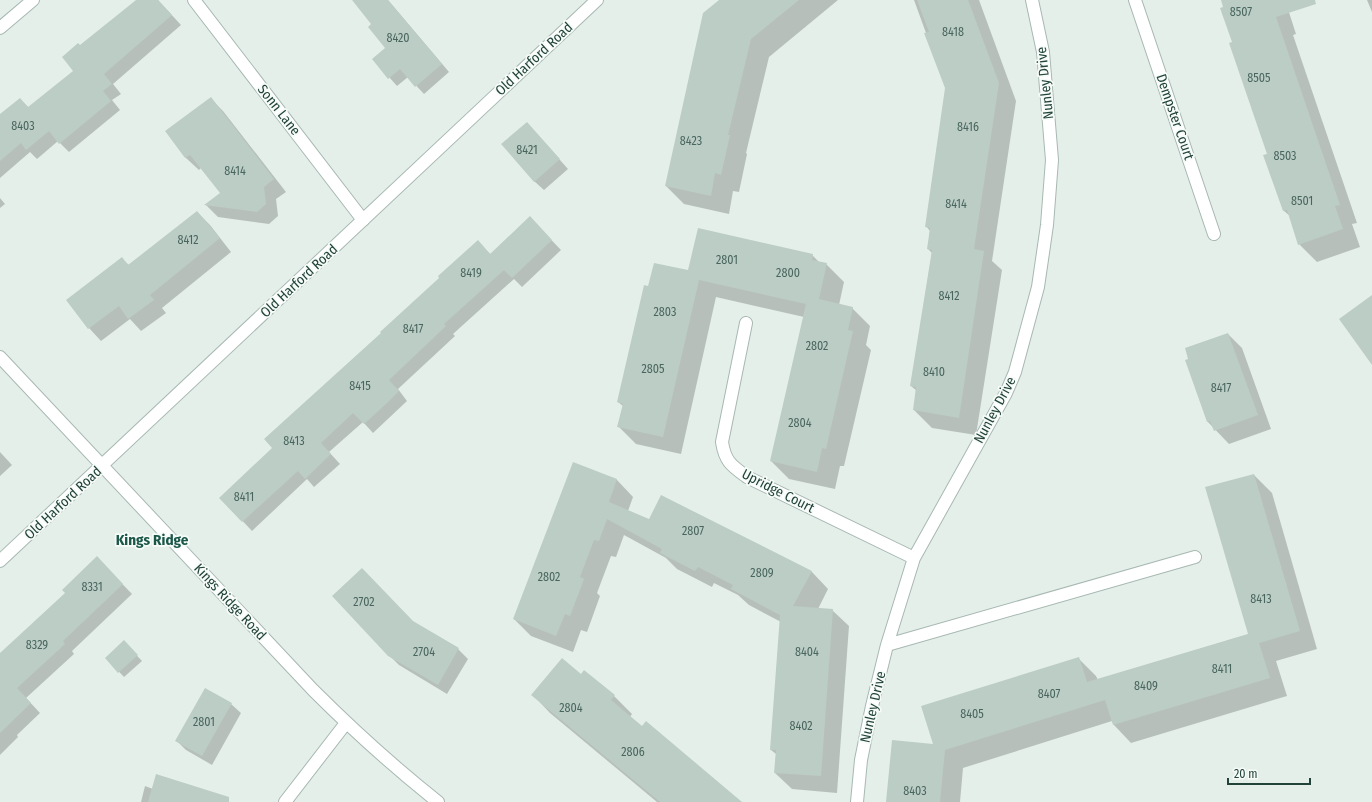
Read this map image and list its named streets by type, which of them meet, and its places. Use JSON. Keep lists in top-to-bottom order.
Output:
{
  "streets": {
    "street": [
      "Old Harford Road",
      "Nunley Drive",
      "Sonn Lane",
      "Dempster Court",
      "Upridge Court",
      "Kings Ridge Road"
    ]
  },
  "crossings": [
    ["Old Harford Road", "Sonn Lane"],
    ["Old Harford Road", "Kings Ridge Road"],
    ["Nunley Drive", "Upridge Court"]
  ],
  "districts": ["Kings Ridge"],
  "house_numbers": [
    "8507",
    "8418",
    "8420",
    "8505",
    "8403",
    "8416",
    "8423",
    "8421",
    "8503",
    "8414",
    "8501",
    "8414",
    "8412",
    "2801",
    "8419",
    "2800",
    "8412",
    "2803",
    "8417",
    "2802",
    "2805",
    "8410",
    "8415",
    "8417",
    "2804",
    "8413",
    "8411",
    "2807",
    "2809",
    "2802",
    "8331",
    "8413",
    "2702",
    "8329",
    "2704",
    "8404",
    "8411",
    "8409",
    "8407",
    "2804",
    "8405",
    "2801",
    "8402",
    "2806",
    "8403"
  ],
  "scale_bar": "20 m"
}
